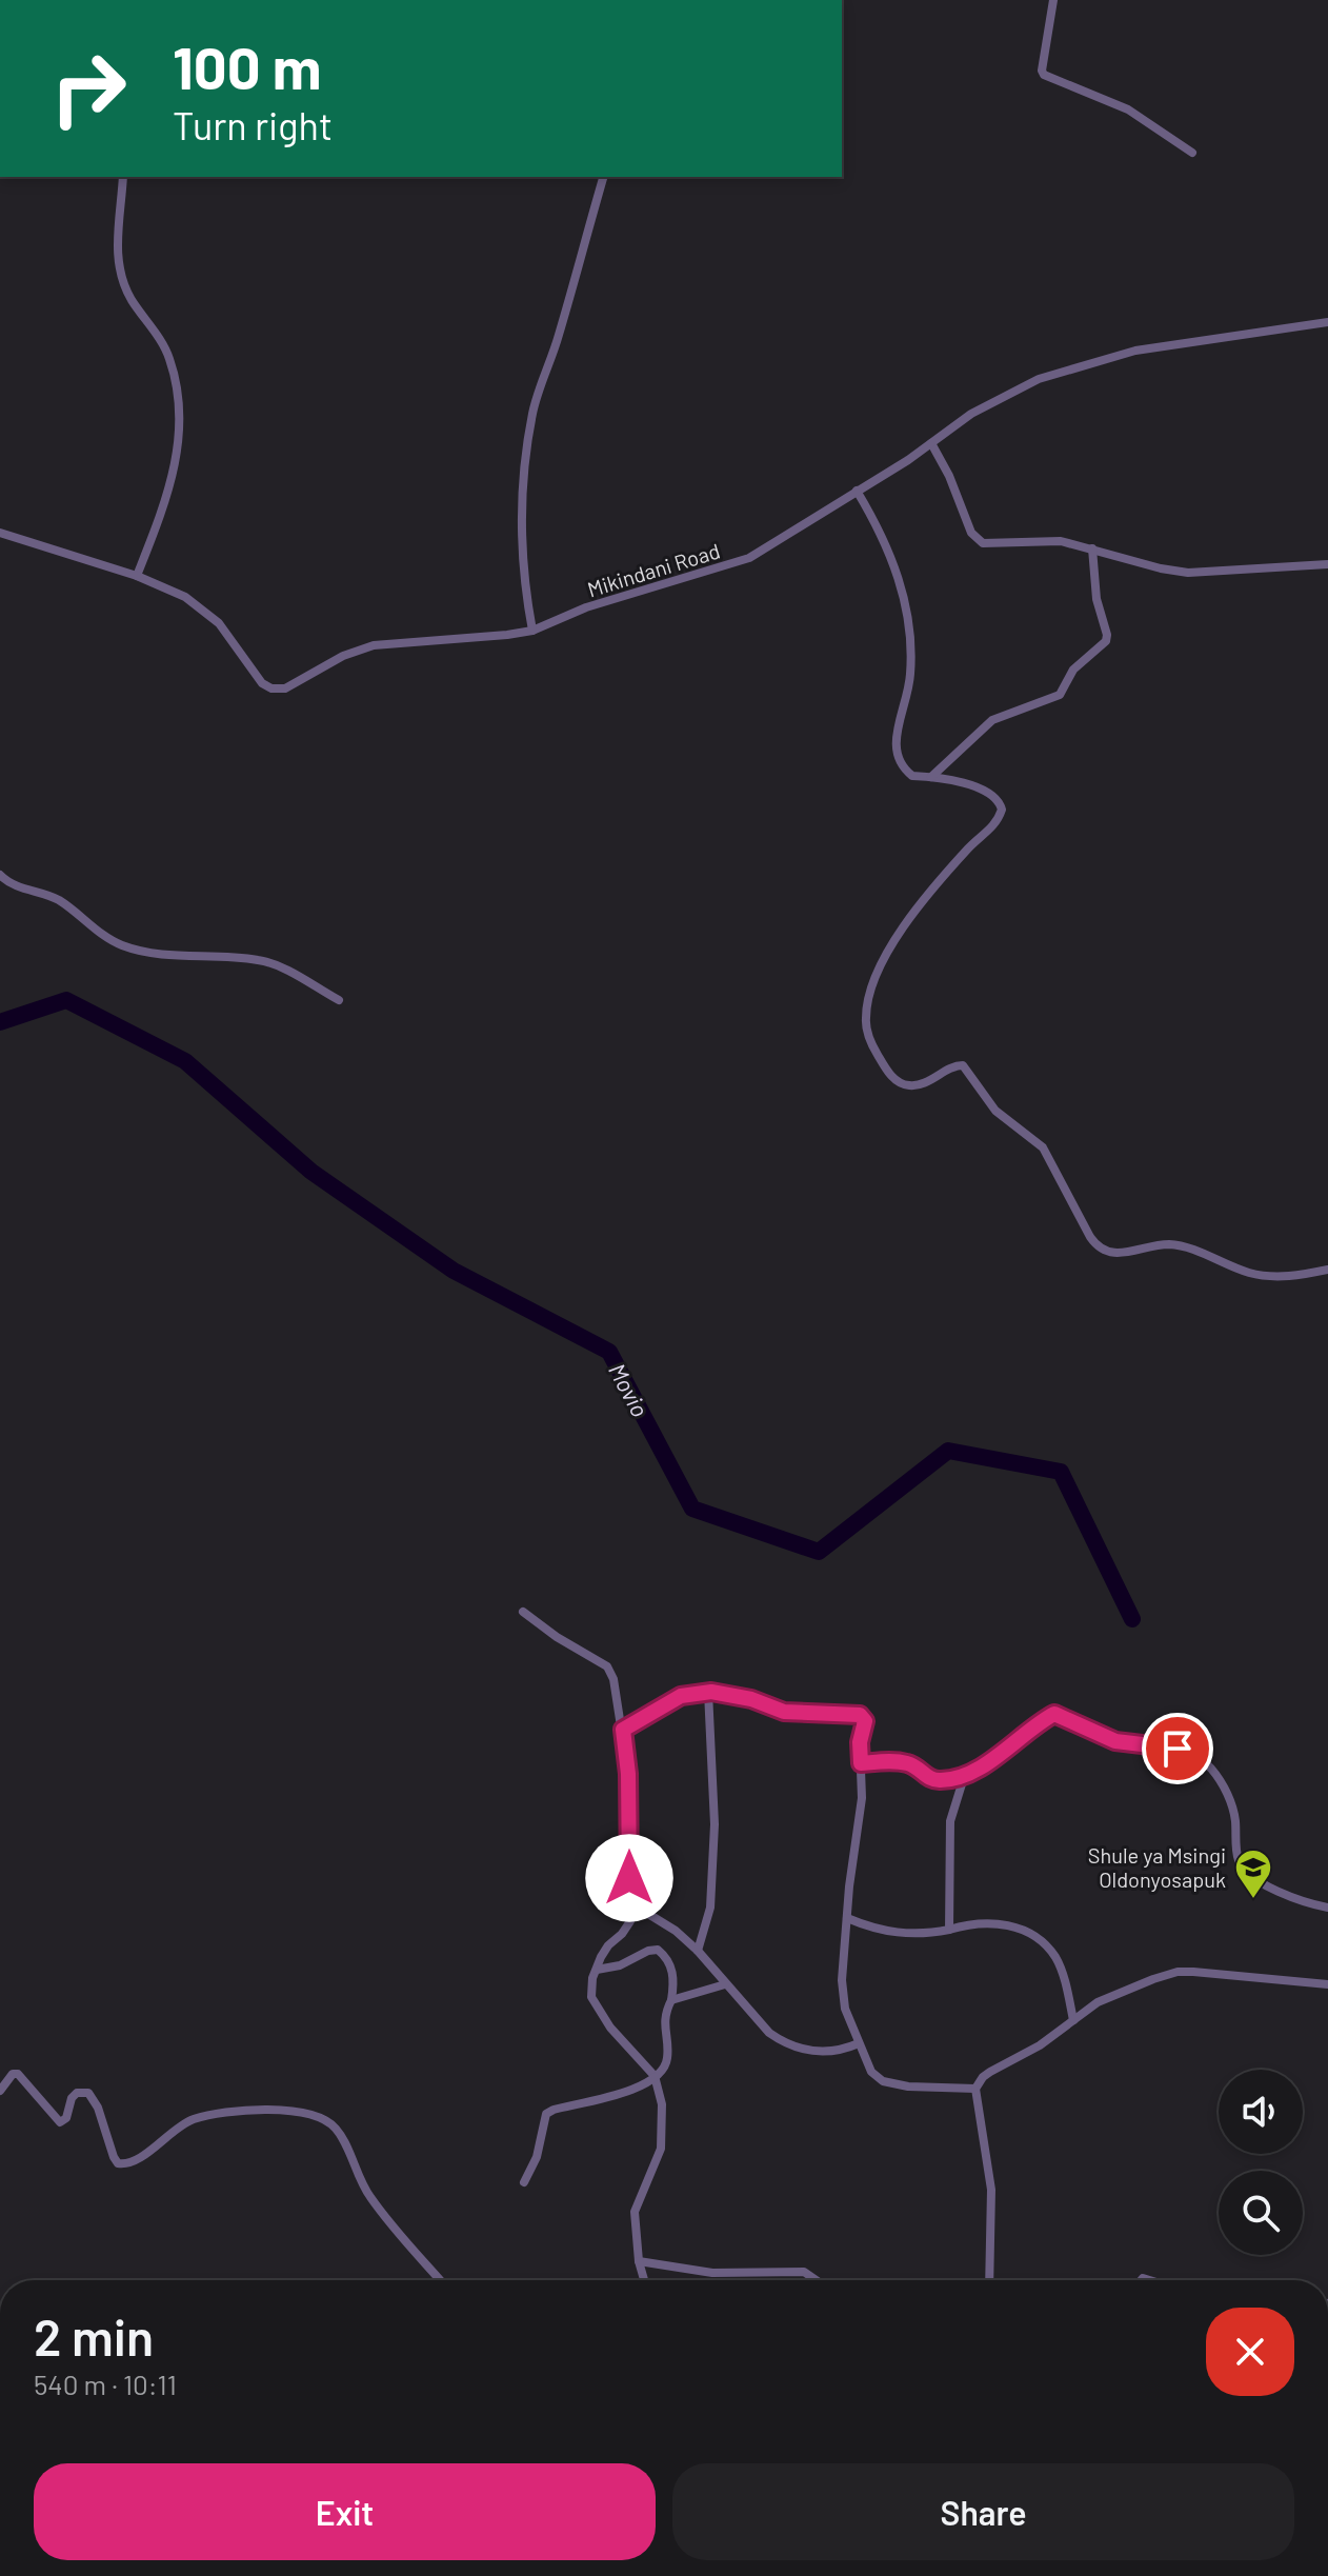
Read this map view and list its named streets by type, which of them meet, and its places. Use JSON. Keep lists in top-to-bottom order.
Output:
{
  "streets": {
    "street": ["Mikindani Road"]
  },
  "water": ["Movio"],
  "places": {
    "school or university": ["Shule ya Msingi Oldonyosapuk"]
  },
  "page": {
    "turn": ["100 m", "Turn right"],
    "heading": ["2 min", "540 m · 10:11"],
    "buttons": ["Exit", "Share"]
  }
}
